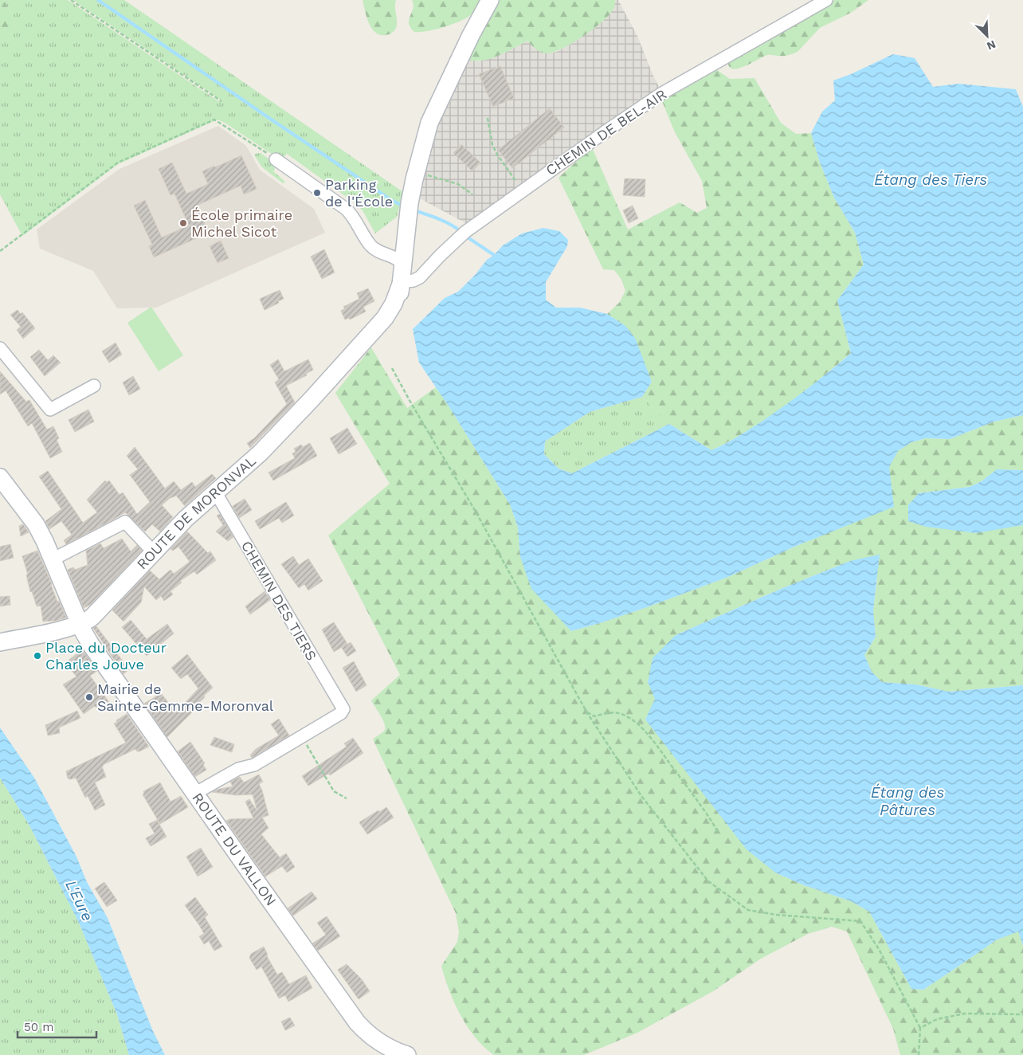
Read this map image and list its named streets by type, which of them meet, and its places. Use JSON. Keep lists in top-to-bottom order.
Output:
{
  "streets": {
    "street": [
      "CHEMIN DE BEL-AIR",
      "ROUTE DE MORONVAL",
      "CHEMIN DES TIERS",
      "ROUTE DU VALLON"
    ]
  },
  "crossings": [
    ["CHEMIN DE BEL-AIR", "ROUTE DE MORONVAL"],
    ["ROUTE DE MORONVAL", "CHEMIN DES TIERS"],
    ["ROUTE DE MORONVAL", "ROUTE DU VALLON"]
  ],
  "water": ["Étang des Tiers", "Étang des Pâtures", "L'Eure"],
  "places": [
    "Parking de l'École",
    "École primaire Michel Sicot",
    "Place du Docteur Charles Jouve",
    "Mairie de Sainte-Gemme-Moronval"
  ],
  "scale_bar": "50 m",
  "north": "bottom right"
}
